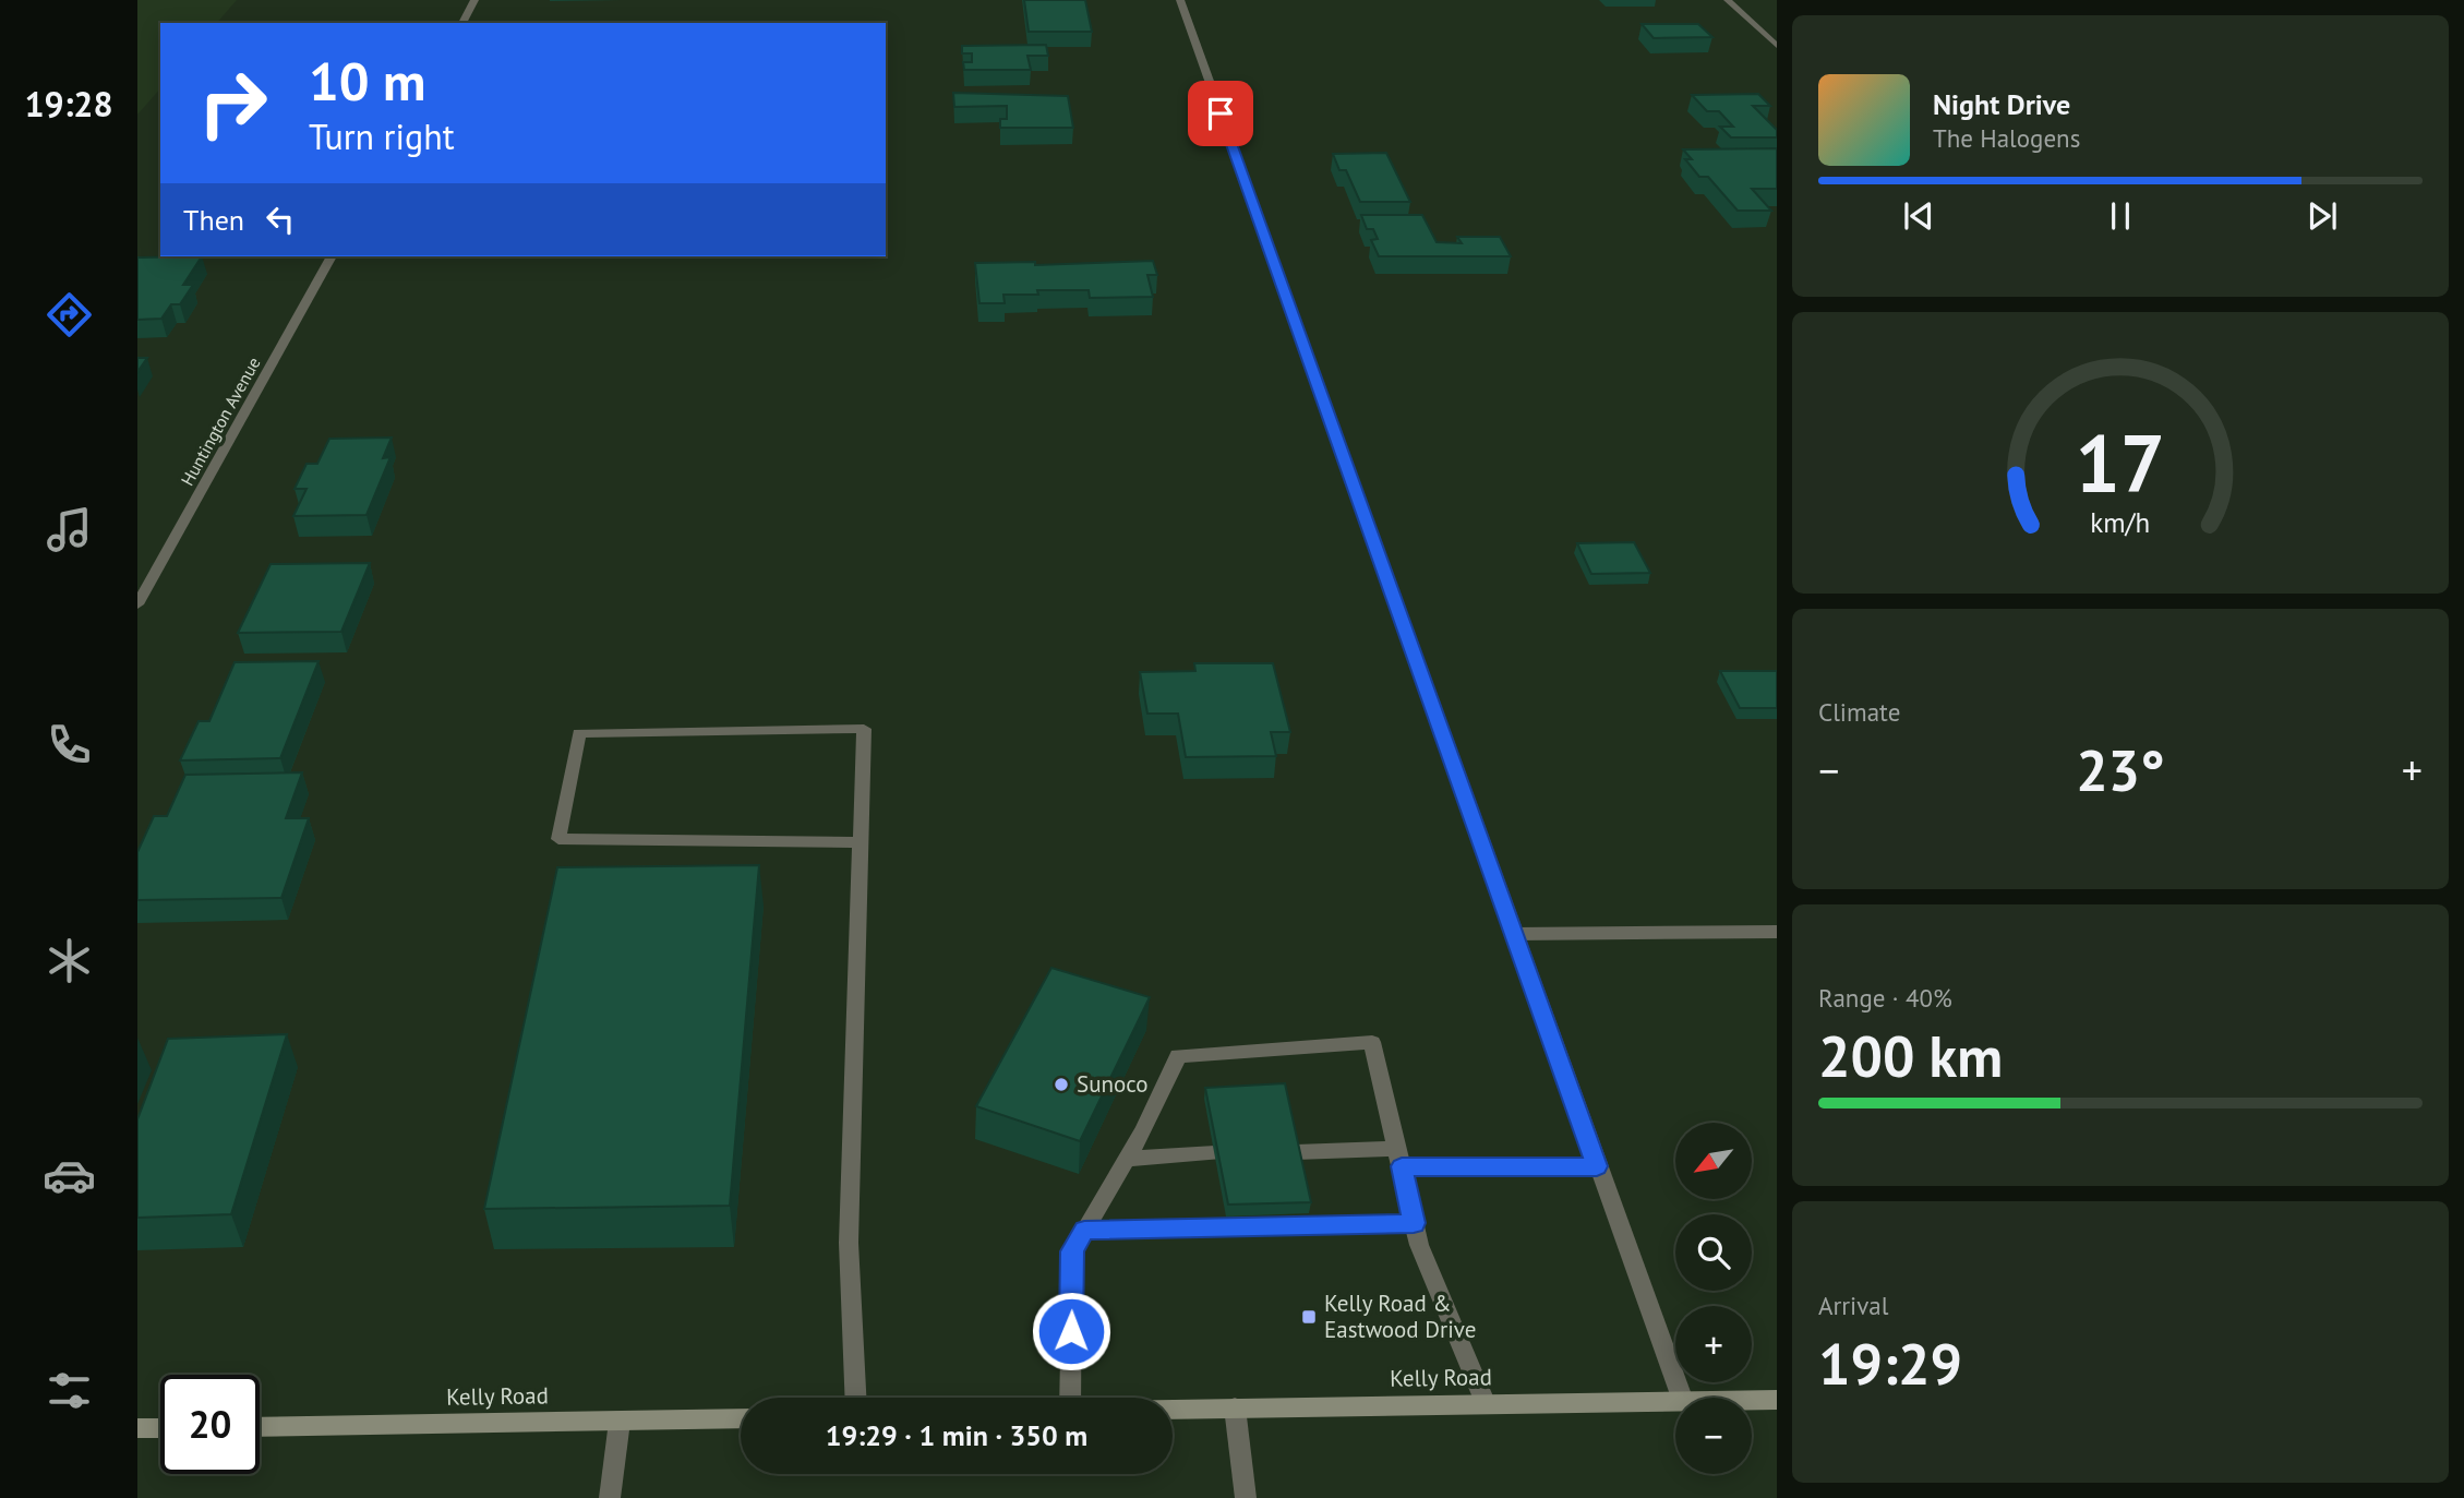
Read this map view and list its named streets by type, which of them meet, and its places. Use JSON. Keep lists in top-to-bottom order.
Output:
{
  "streets": {
    "street": ["Huntington Avenue", "Kelly Road"]
  },
  "places": {
    "other": ["Sunoco"],
    "transit": ["Kelly Road & Eastwood Drive"]
  },
  "north": "bottom left",
  "page": {
    "tabs": "19:28",
    "turn": ["10 m", "Turn right"],
    "song": ["Night Drive", "The Halogens"],
    "then": "Then",
    "tile": [
      "Climate",
      ["Range · 40%", "200 km"],
      ["Arrival", "19:29"]
    ],
    "heat": ["−", "23°", "+"],
    "map_buttons": ["+", "−"],
    "limit": "20",
    "trip": "19:29 · 1 min · 350 m",
    "gauge": ["17", "km/h"]
  }
}
